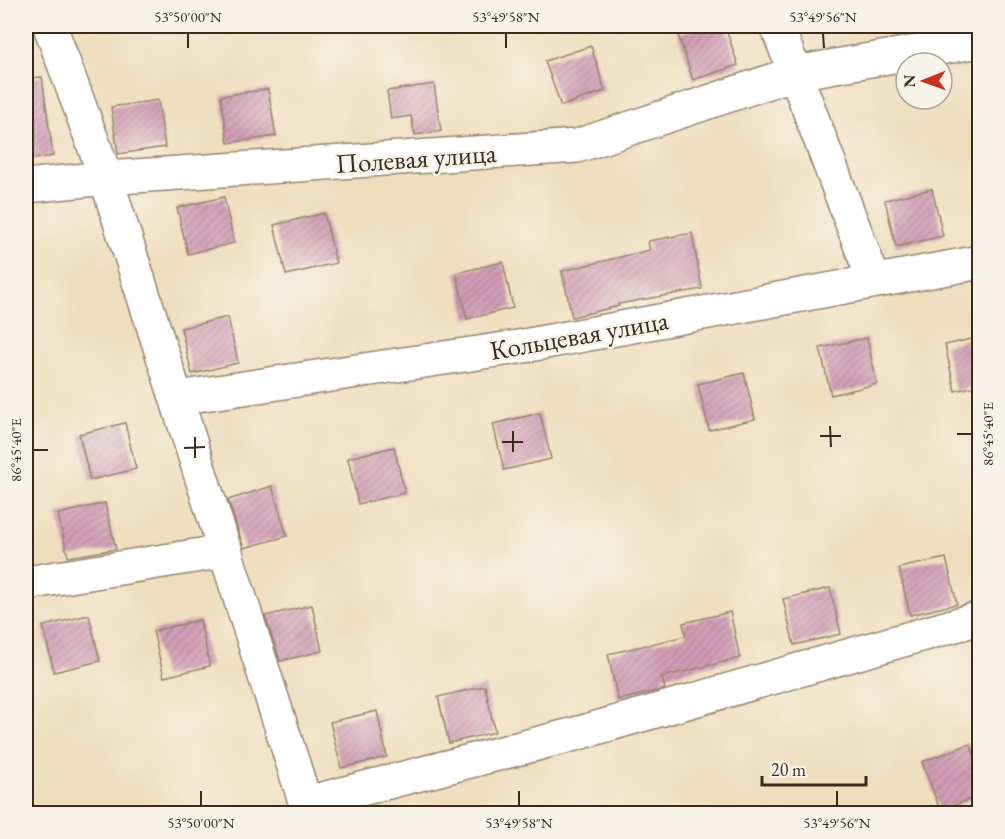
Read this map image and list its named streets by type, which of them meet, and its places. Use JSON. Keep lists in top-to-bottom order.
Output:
{
  "streets": {
    "street": ["Полевая улица", "Кольцевая улица"]
  },
  "scale_bar": "20 m",
  "north": "left",
  "coordinates": [
    "53°50'00\"N",
    "53°49'58\"N",
    "53°49'56\"N",
    "86°45'40\"E"
  ]
}
